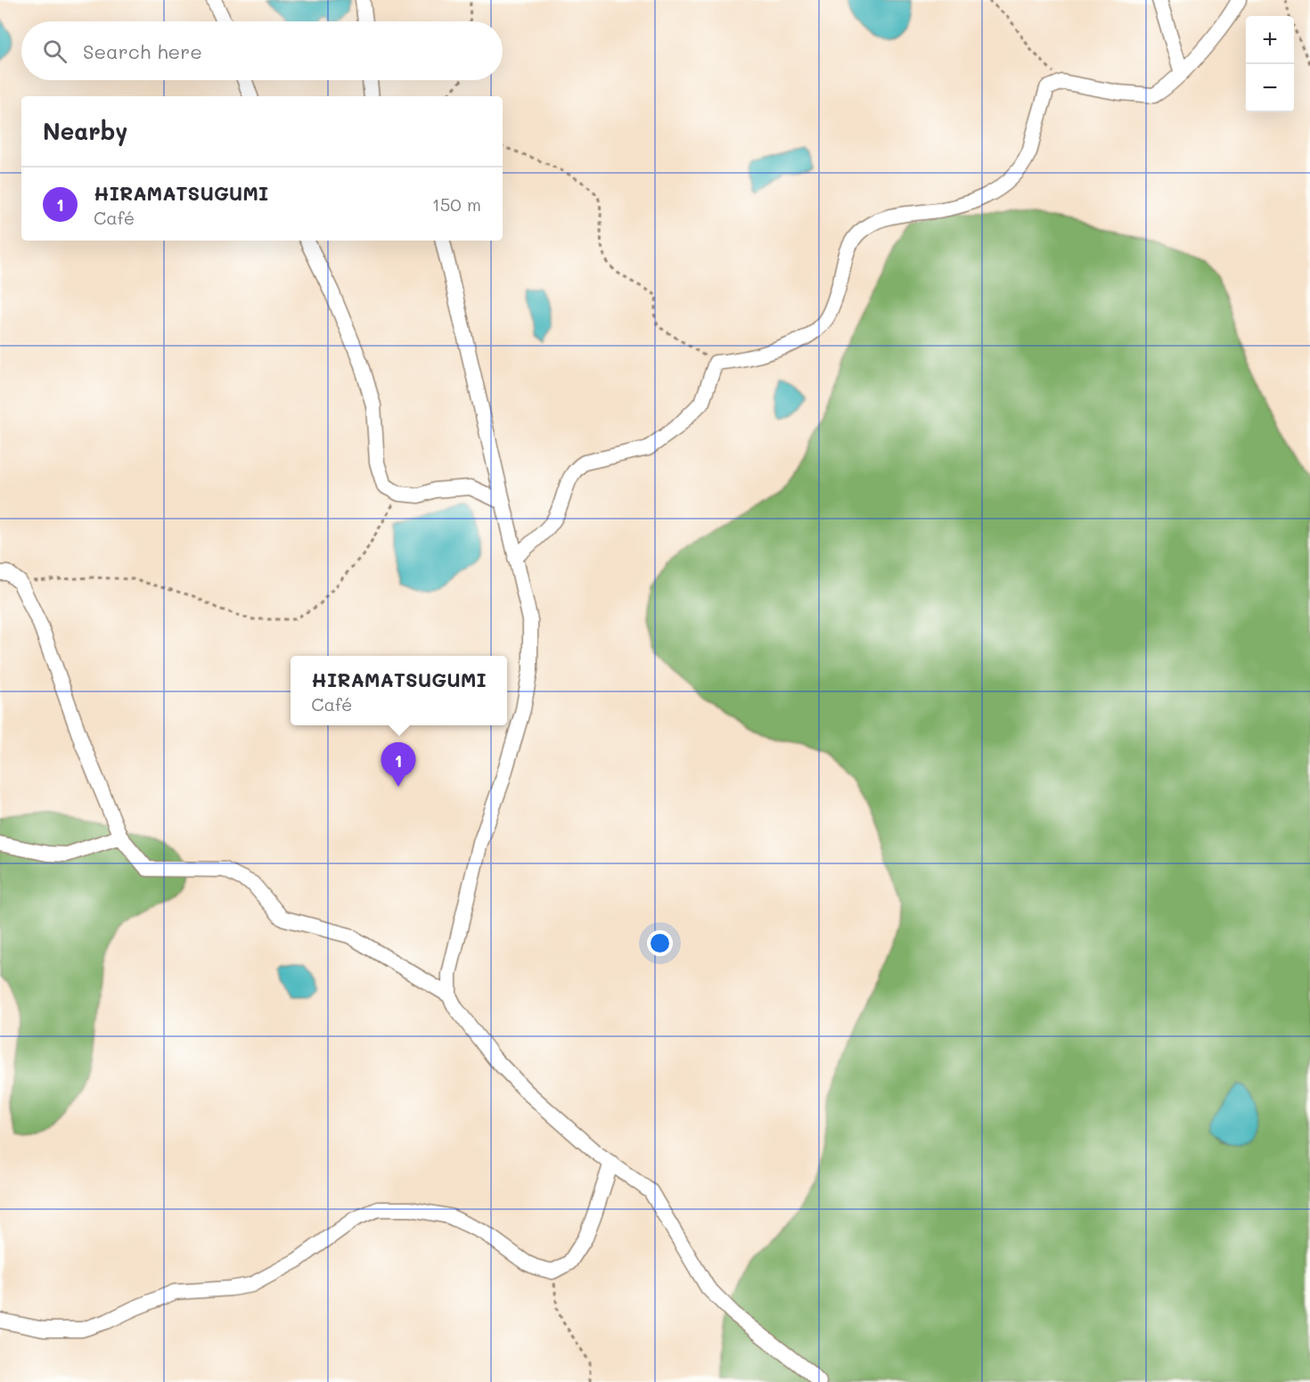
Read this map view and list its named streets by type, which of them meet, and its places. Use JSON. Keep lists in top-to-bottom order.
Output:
{
  "page": {
    "map_buttons": ["+", "−"],
    "search": "Search here",
    "heading": "Nearby",
    "list": [
      {
        "mark": "1",
        "name": "HIRAMATSUGUMI",
        "note": "Café",
        "value": "150 m"
      }
    ],
    "popup": ["HIRAMATSUGUMI", "Café"],
    "pins": "1"
  }
}
